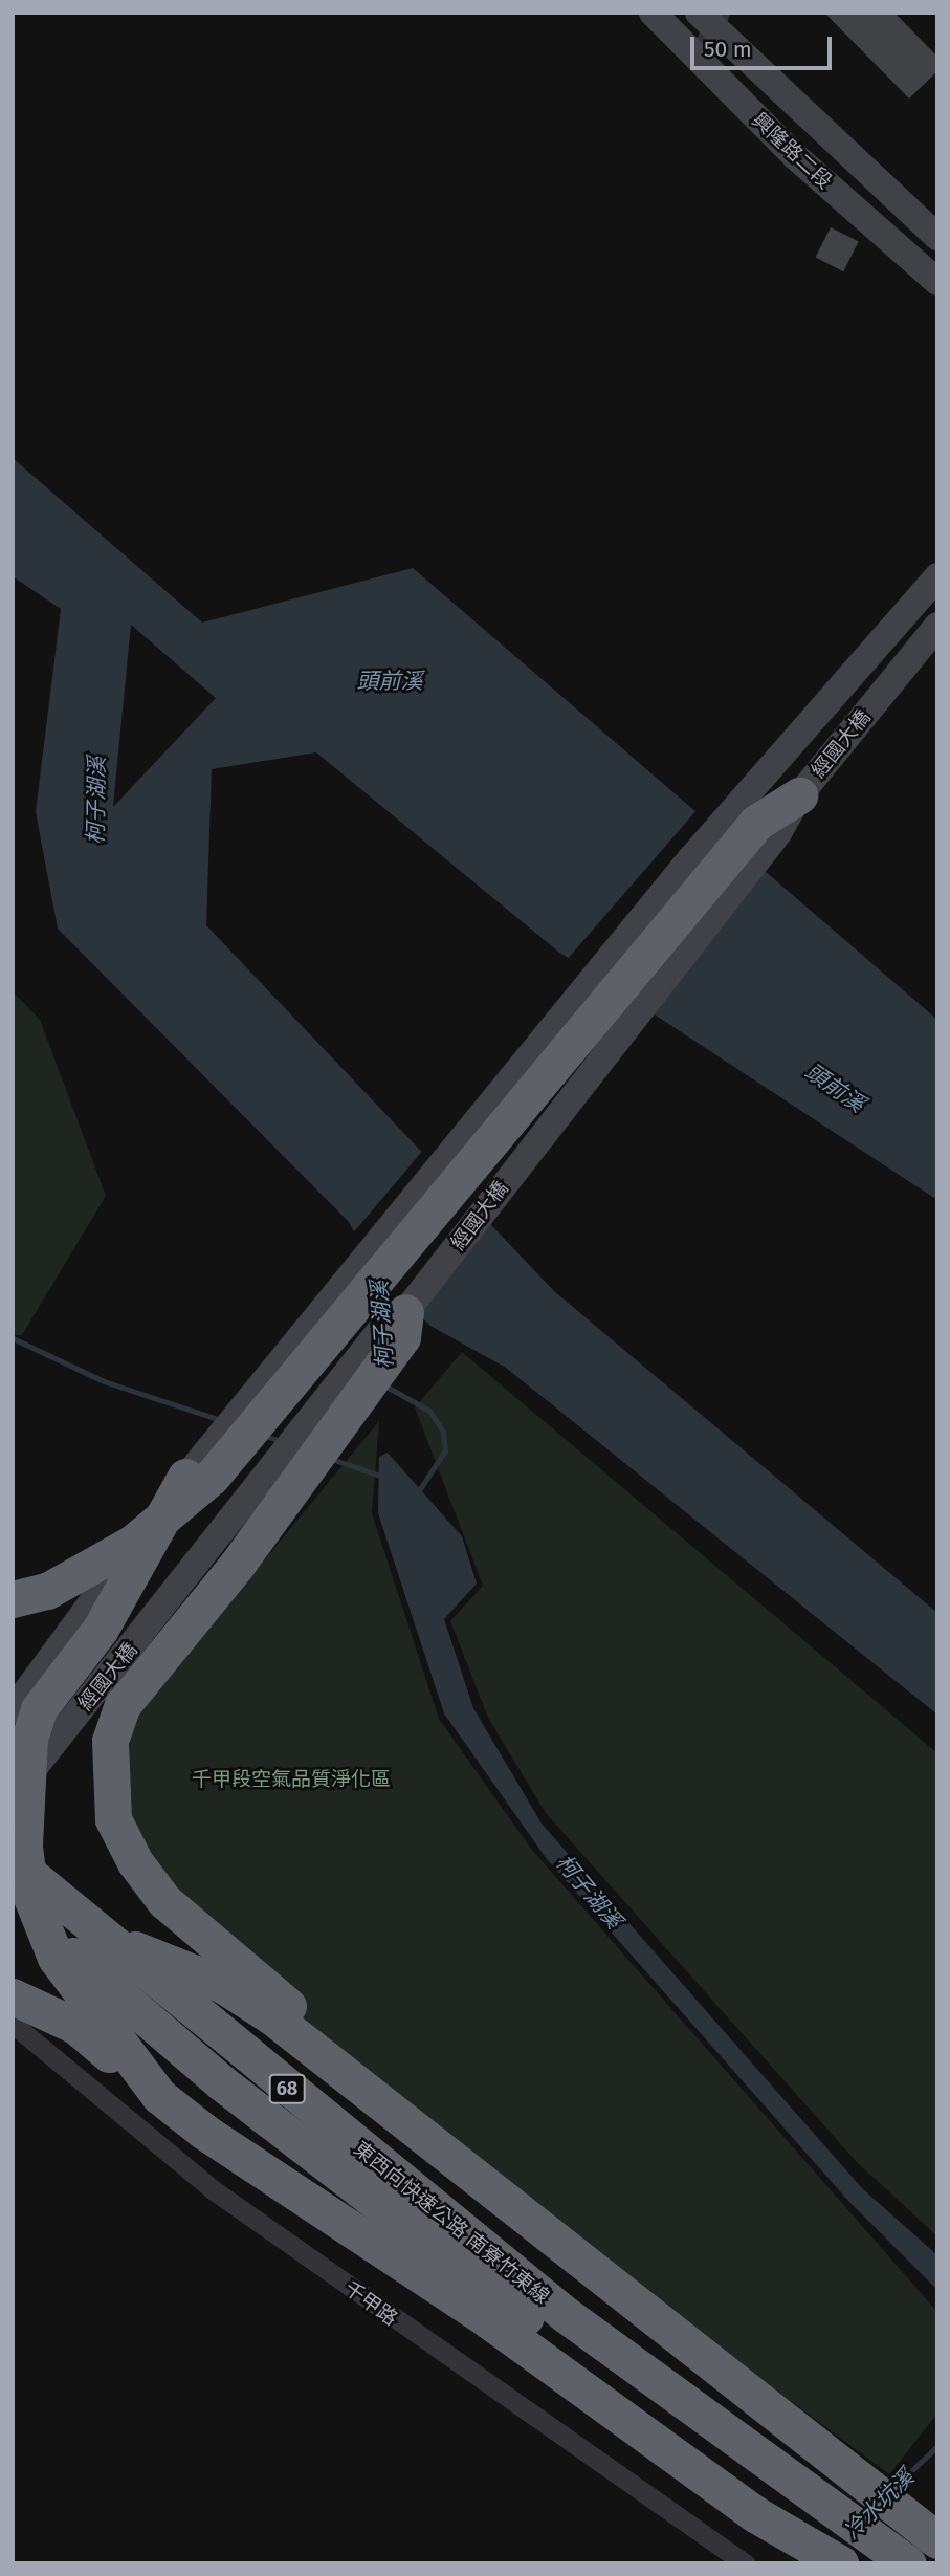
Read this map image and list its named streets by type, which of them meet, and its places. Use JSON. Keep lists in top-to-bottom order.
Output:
{
  "streets": {
    "highway": ["68", "東西向快速公路 南寮竹東線"],
    "main road": ["興隆路二段", "經國大橋"],
    "street": ["千甲路"]
  },
  "water": ["頭前溪", "柯子湖溪", "冷水坑溪"],
  "parks": ["千甲段空氣品質淨化區"],
  "scale_bar": "50 m"
}
